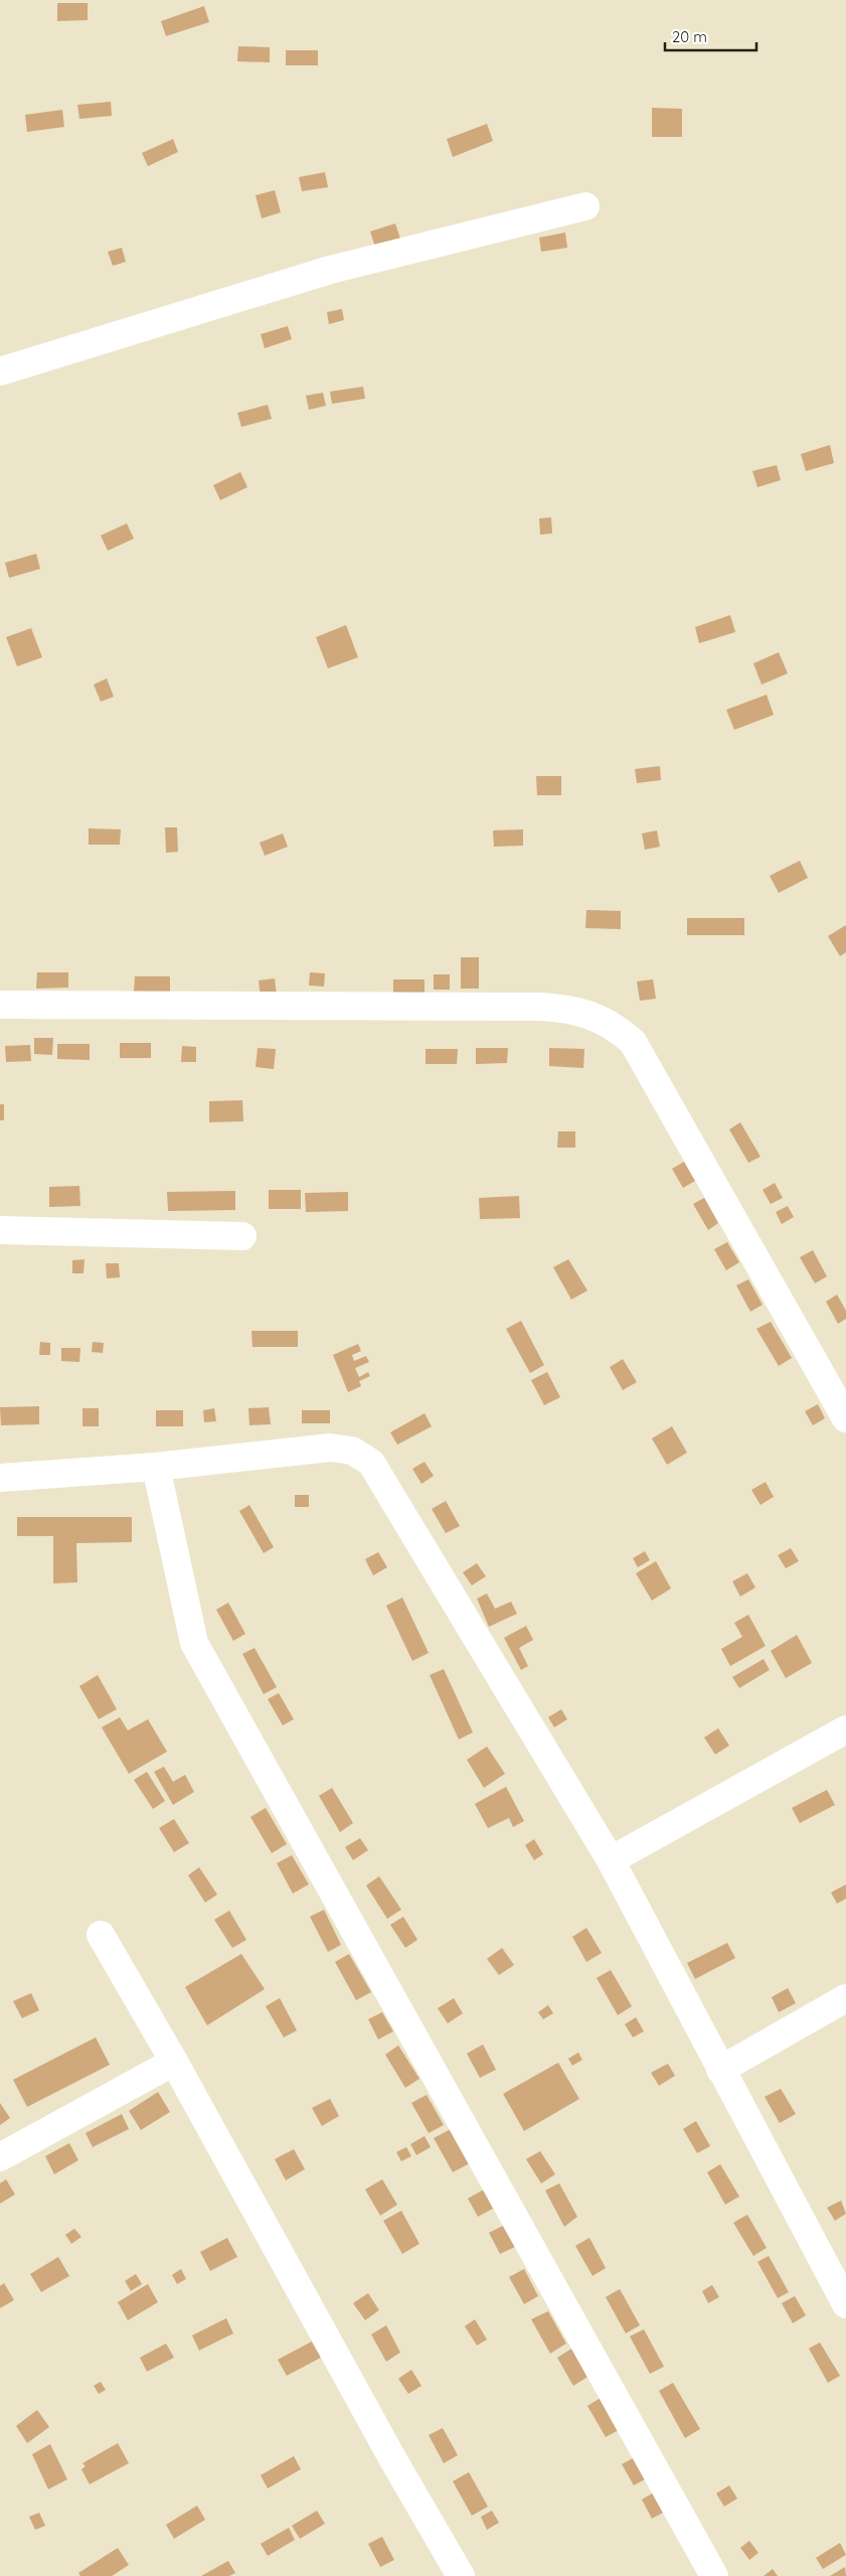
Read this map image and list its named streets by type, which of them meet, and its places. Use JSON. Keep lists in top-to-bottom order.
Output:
{
  "scale_bar": "20 m"
}
